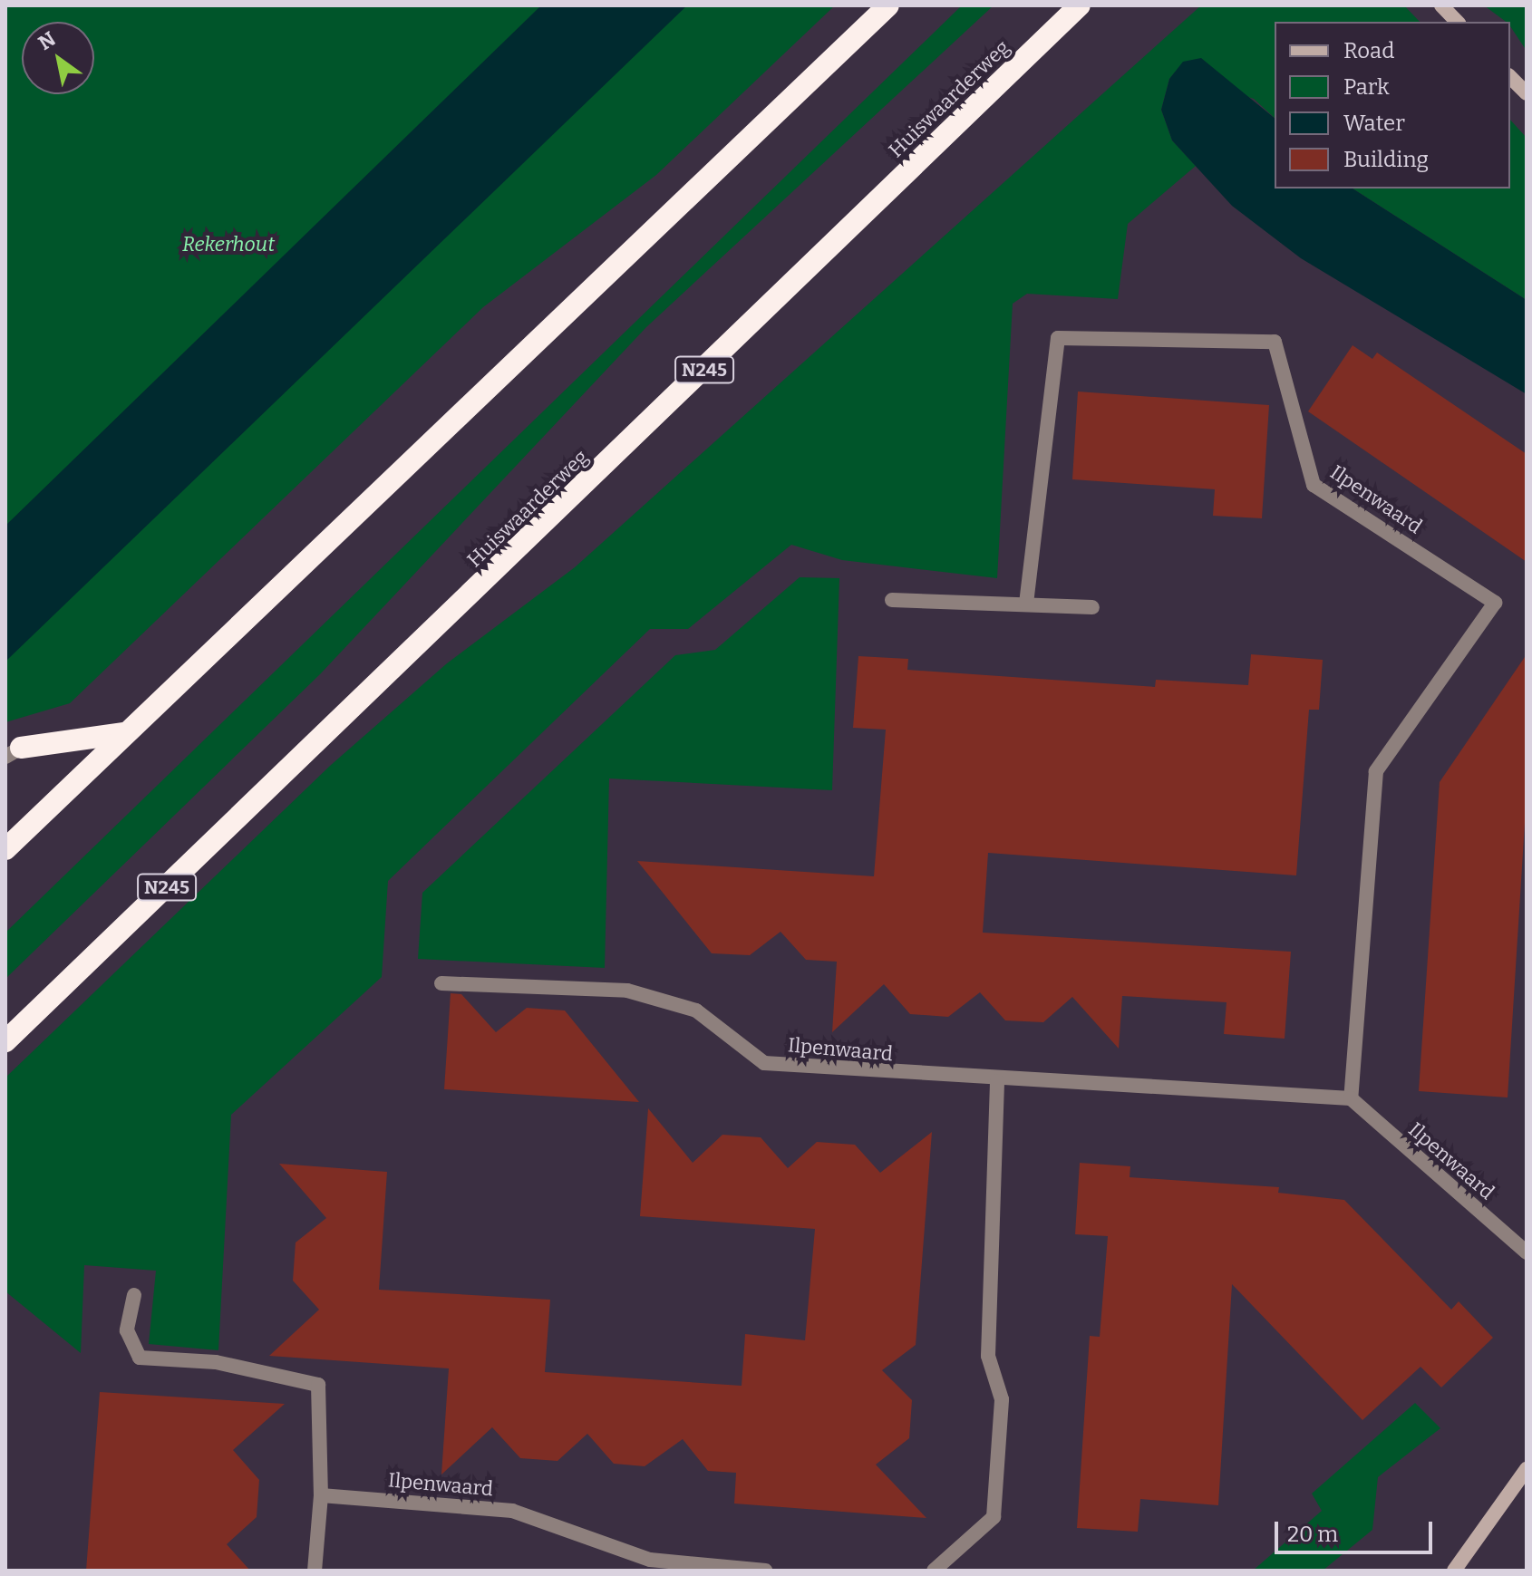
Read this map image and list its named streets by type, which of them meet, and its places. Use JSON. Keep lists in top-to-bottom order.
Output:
{
  "streets": {
    "highway": ["Huiswaarderweg", "N245"],
    "street": ["Ilpenwaard"]
  },
  "parks": ["Rekerhout"],
  "legend": [
    "Road",
    "Park",
    "Water",
    "Building"
  ],
  "scale_bar": "20 m",
  "north": "top left"
}
